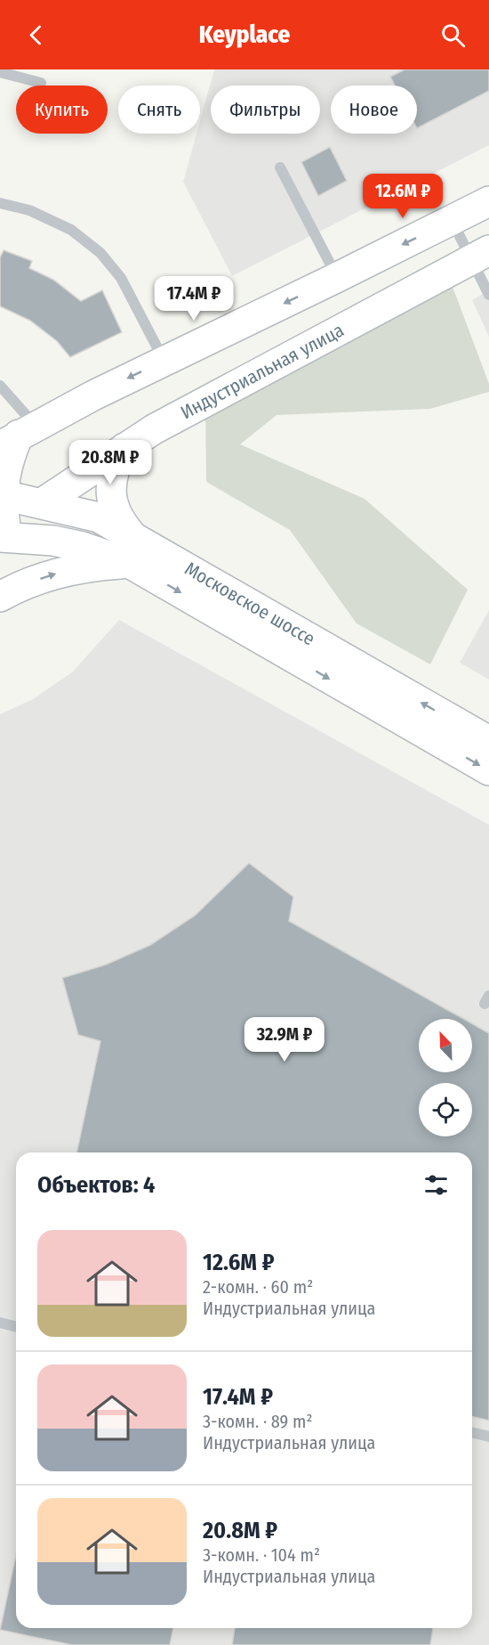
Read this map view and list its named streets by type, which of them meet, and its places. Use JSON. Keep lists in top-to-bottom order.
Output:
{
  "streets": {
    "main road": ["Индустриальная улица", "Московское шоссе"]
  },
  "crossings": [
    ["Индустриальная улица", "Московское шоссе"]
  ],
  "north": "top left",
  "page": {
    "header": "Keyplace",
    "chip": [
      "Купить",
      "Снять",
      "Фильтры",
      "Новое"
    ],
    "price": [
      "12.6M ₽",
      "17.4M ₽",
      "20.8M ₽",
      "32.9M ₽"
    ],
    "heading": "Объектов: 4",
    "list": [
      {
        "name": "12.6M ₽",
        "note": "2-комн. · 60 m² · Индустриальная улица"
      },
      {
        "name": "17.4M ₽",
        "note": "3-комн. · 89 m² · Индустриальная улица"
      },
      {
        "name": "20.8M ₽",
        "note": "3-комн. · 104 m² · Индустриальная улица"
      }
    ]
  }
}
